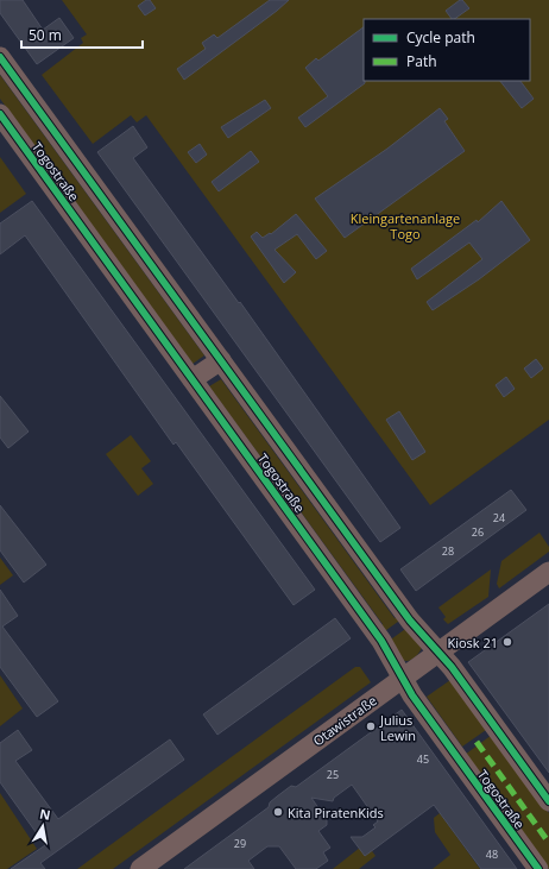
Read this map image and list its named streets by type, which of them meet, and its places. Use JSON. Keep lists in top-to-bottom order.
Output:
{
  "streets": {
    "street": ["Togostraße", "Otawistraße"]
  },
  "crossings": [
    ["Togostraße", "Otawistraße"]
  ],
  "parks": ["Kleingartenanlage Togo"],
  "places": ["Kiosk 21", "Julius Lewin", "Kita PiratenKids"],
  "house_numbers": [
    "24",
    "26",
    "28",
    "45",
    "25",
    "29",
    "48"
  ],
  "legend": ["Cycle path", "Path"],
  "scale_bar": "50 m",
  "north": "top"
}
